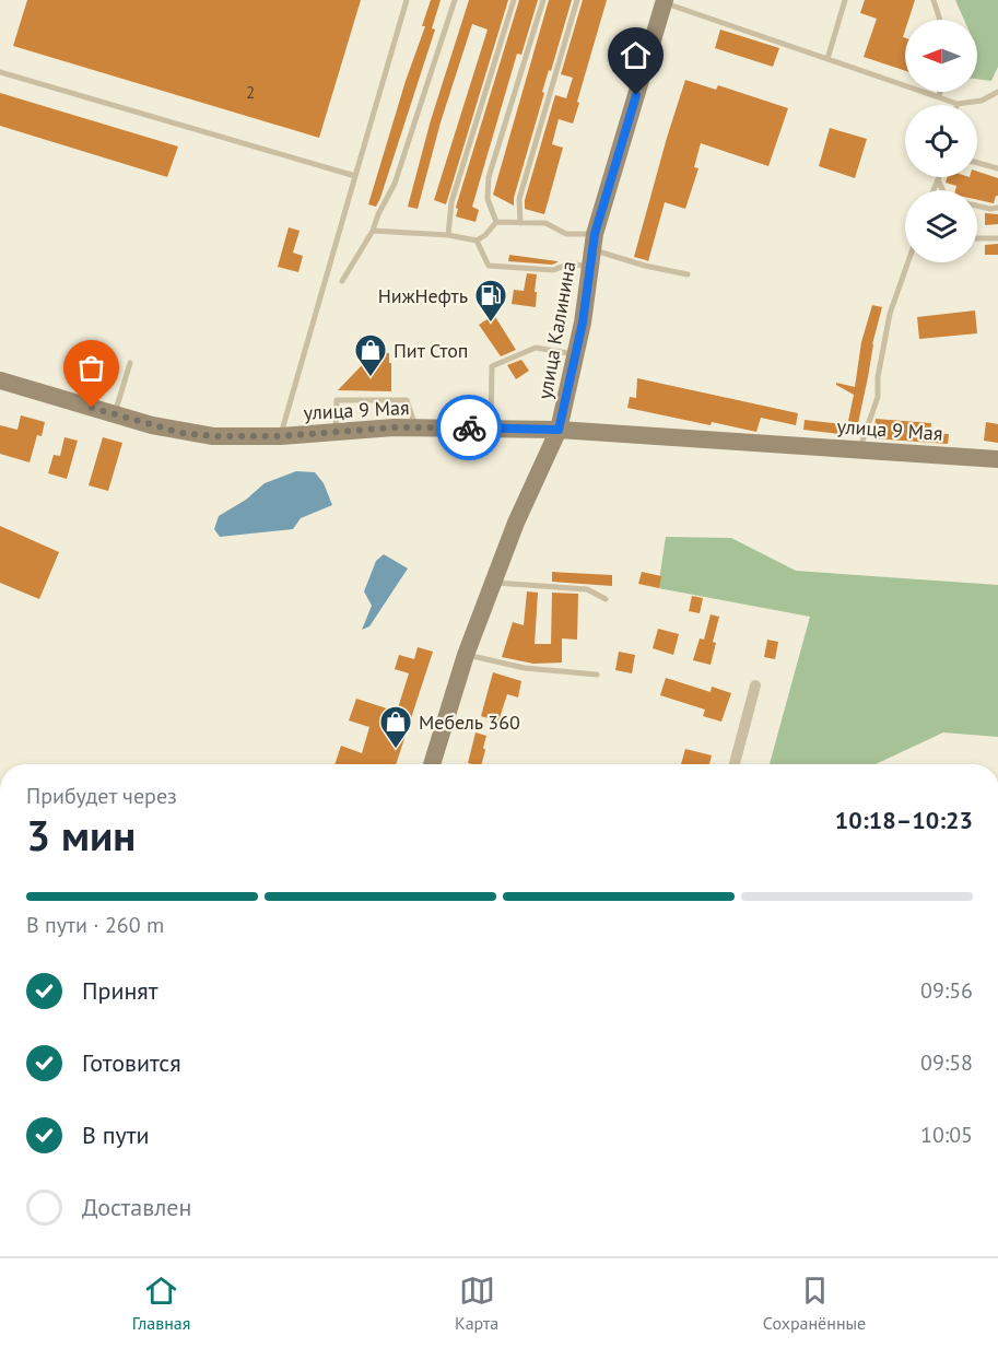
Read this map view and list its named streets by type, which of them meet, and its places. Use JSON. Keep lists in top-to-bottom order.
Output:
{
  "streets": {
    "main road": ["улица Калинина", "улица 9 Мая"]
  },
  "crossings": [
    ["улица Калинина", "улица 9 Мая"]
  ],
  "places": {
    "fuel station": ["НижНефть"],
    "shop": ["Пит Стоп", "Мебель 360"]
  },
  "house_numbers": ["2"],
  "north": "left",
  "page": {
    "heading": ["3 мин", "Прибудет через", "10:18–10:23"],
    "bar": "В пути · 260 m",
    "list": [
      ["Принят", "09:56"],
      ["Готовится", "09:58"],
      ["В пути", "10:05"],
      "Доставлен"
    ],
    "tabs": ["Главная", "Карта", "Сохранённые"]
  }
}
